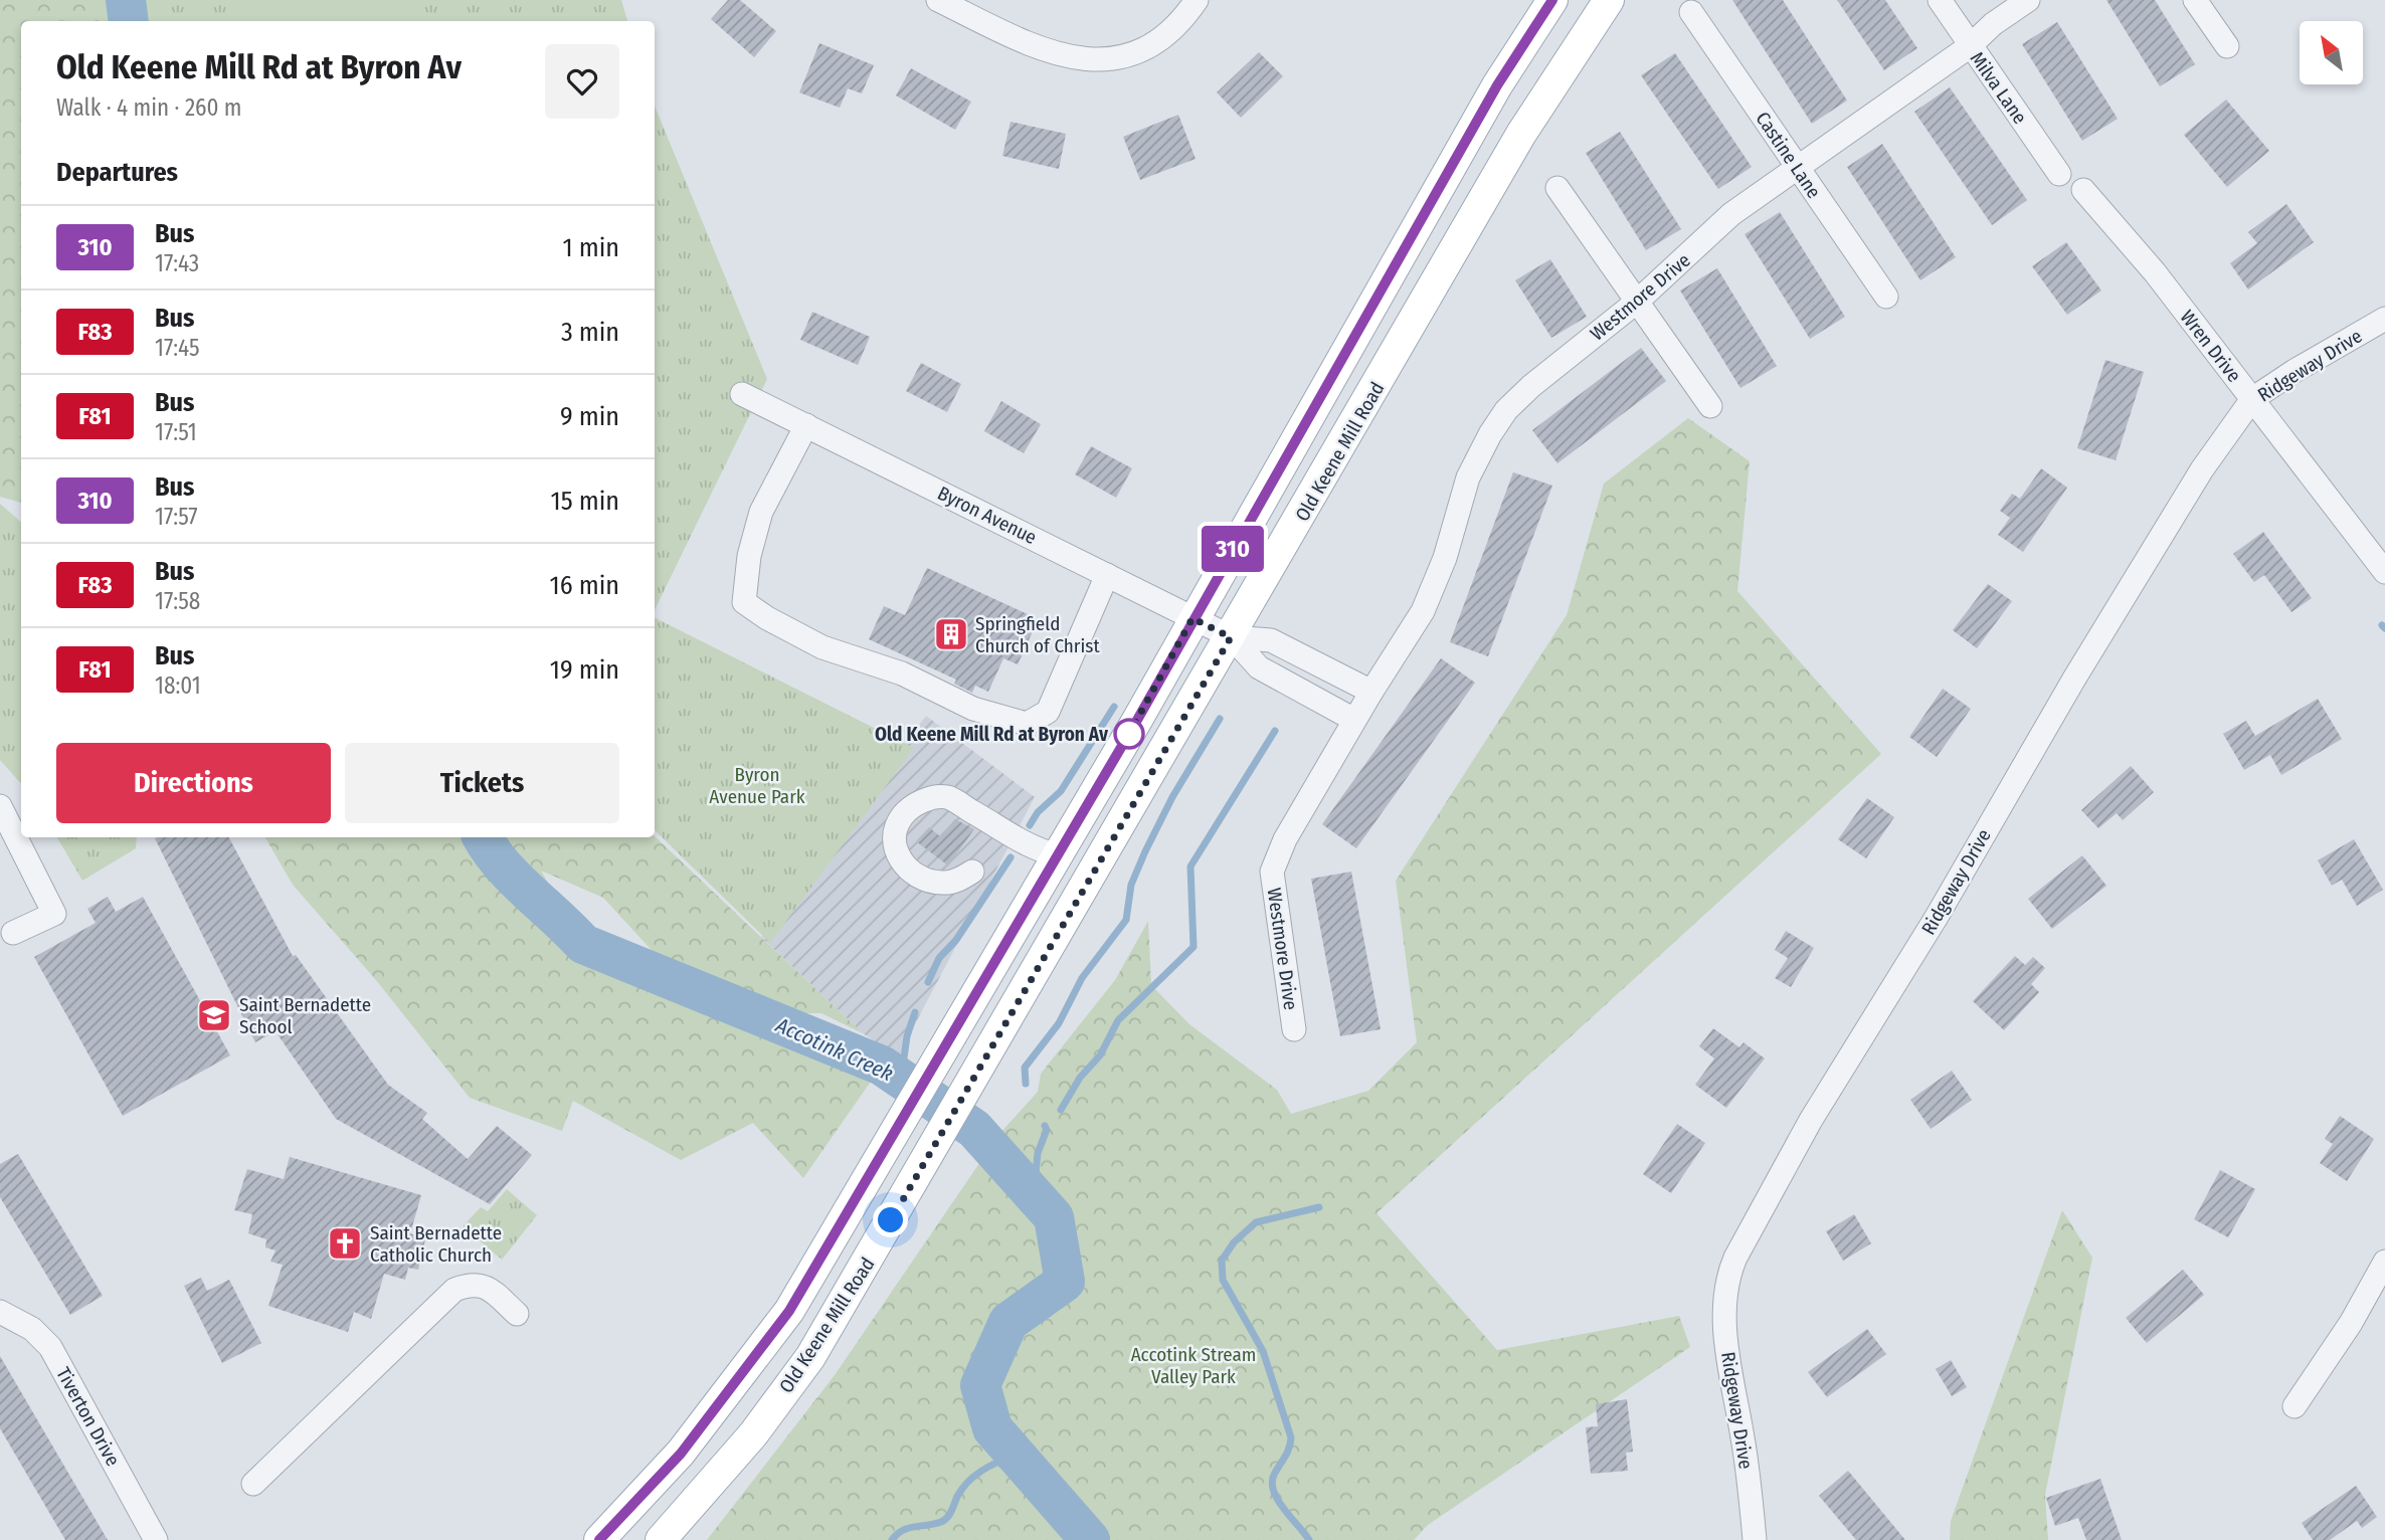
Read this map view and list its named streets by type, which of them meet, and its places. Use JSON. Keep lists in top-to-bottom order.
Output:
{
  "streets": {
    "main road": ["Old Keene Mill Road"],
    "street": [
      "Milva Lane",
      "Castine Lane",
      "Westmore Drive",
      "Wren Drive",
      "Ridgeway Drive",
      "Byron Avenue",
      "Tiverton Drive"
    ]
  },
  "crossings": [
    ["Milva Lane", "Westmore Drive"],
    ["Castine Lane", "Westmore Drive"],
    ["Wren Drive", "Ridgeway Drive"],
    ["Old Keene Mill Road", "Byron Avenue"]
  ],
  "water": ["Accotink Creek"],
  "parks": ["Byron Avenue Park", "Accotink Stream Valley Park"],
  "places": {
    "building": ["Springfield Church of Christ"],
    "other": ["Old Keene Mill Rd at Byron Av"],
    "school or university": ["Saint Bernadette School"],
    "church": ["Saint Bernadette Catholic Church"]
  },
  "lines": ["bus line 310"],
  "north": "top left",
  "page": {
    "on_map": "310",
    "heading": [
      ["Old Keene Mill Rd at Byron Av", "Walk · 4 min · 260 m"],
      "Departures"
    ],
    "list": [
      {
        "mark": "310",
        "name": "Bus",
        "note": "17:43",
        "value": "1 min"
      },
      {
        "mark": "F83",
        "name": "Bus",
        "note": "17:45",
        "value": "3 min"
      },
      {
        "mark": "F81",
        "name": "Bus",
        "note": "17:51",
        "value": "9 min"
      },
      {
        "mark": "310",
        "name": "Bus",
        "note": "17:57",
        "value": "15 min"
      },
      {
        "mark": "F83",
        "name": "Bus",
        "note": "17:58",
        "value": "16 min"
      },
      {
        "mark": "F81",
        "name": "Bus",
        "note": "18:01",
        "value": "19 min"
      }
    ],
    "buttons": ["Directions", "Tickets"]
  }
}
